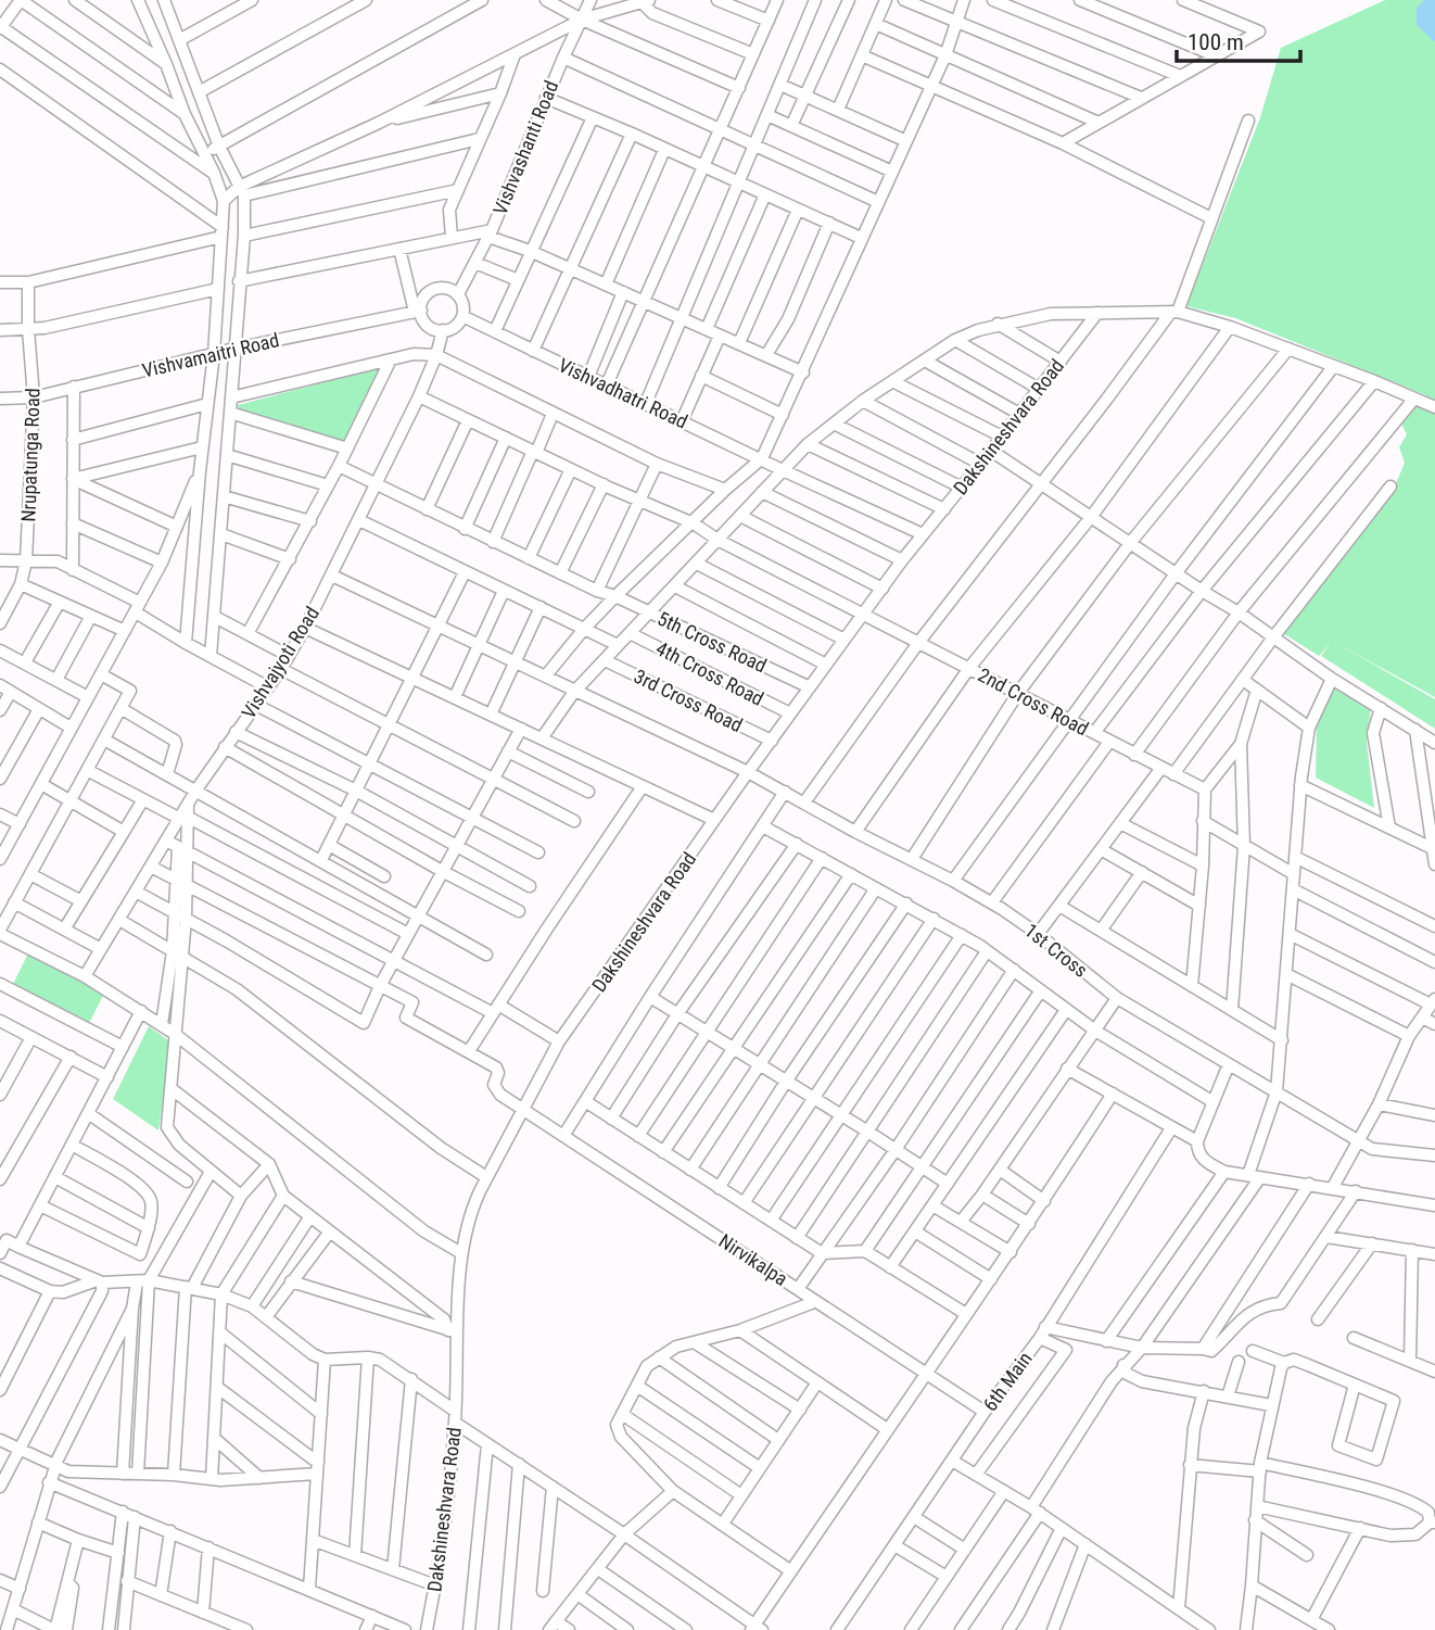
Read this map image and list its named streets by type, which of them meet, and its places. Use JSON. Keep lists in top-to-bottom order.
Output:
{
  "streets": {
    "street": [
      "Vishvashanti Road",
      "Vishvamaitri Road",
      "Vishvadhatri Road",
      "Dakshineshvara Road",
      "Nrupatunga Road",
      "5th Cross Road",
      "Vishvajyoti Road",
      "4th Cross Road",
      "3rd Cross Road",
      "2nd Cross Road",
      "1st Cross",
      "Nirvikalpa",
      "6th Main"
    ]
  },
  "crossings": [
    ["Vishvashanti Road", "Vishvamaitri Road"],
    ["Vishvashanti Road", "Vishvadhatri Road"],
    ["Vishvashanti Road", "Vishvajyoti Road"],
    ["Vishvamaitri Road", "Vishvadhatri Road"],
    ["Vishvamaitri Road", "Nrupatunga Road"],
    ["Vishvamaitri Road", "Vishvajyoti Road"],
    ["Vishvadhatri Road", "Dakshineshvara Road"],
    ["Vishvadhatri Road", "Vishvajyoti Road"],
    ["Dakshineshvara Road", "5th Cross Road"],
    ["Dakshineshvara Road", "4th Cross Road"],
    ["Dakshineshvara Road", "3rd Cross Road"],
    ["Dakshineshvara Road", "2nd Cross Road"],
    ["Dakshineshvara Road", "1st Cross"],
    ["Dakshineshvara Road", "Nirvikalpa"],
    ["5th Cross Road", "Vishvajyoti Road"],
    ["Vishvajyoti Road", "2nd Cross Road"],
    ["Vishvajyoti Road", "1st Cross"],
    ["Nirvikalpa", "6th Main"]
  ],
  "scale_bar": "100 m"
}
